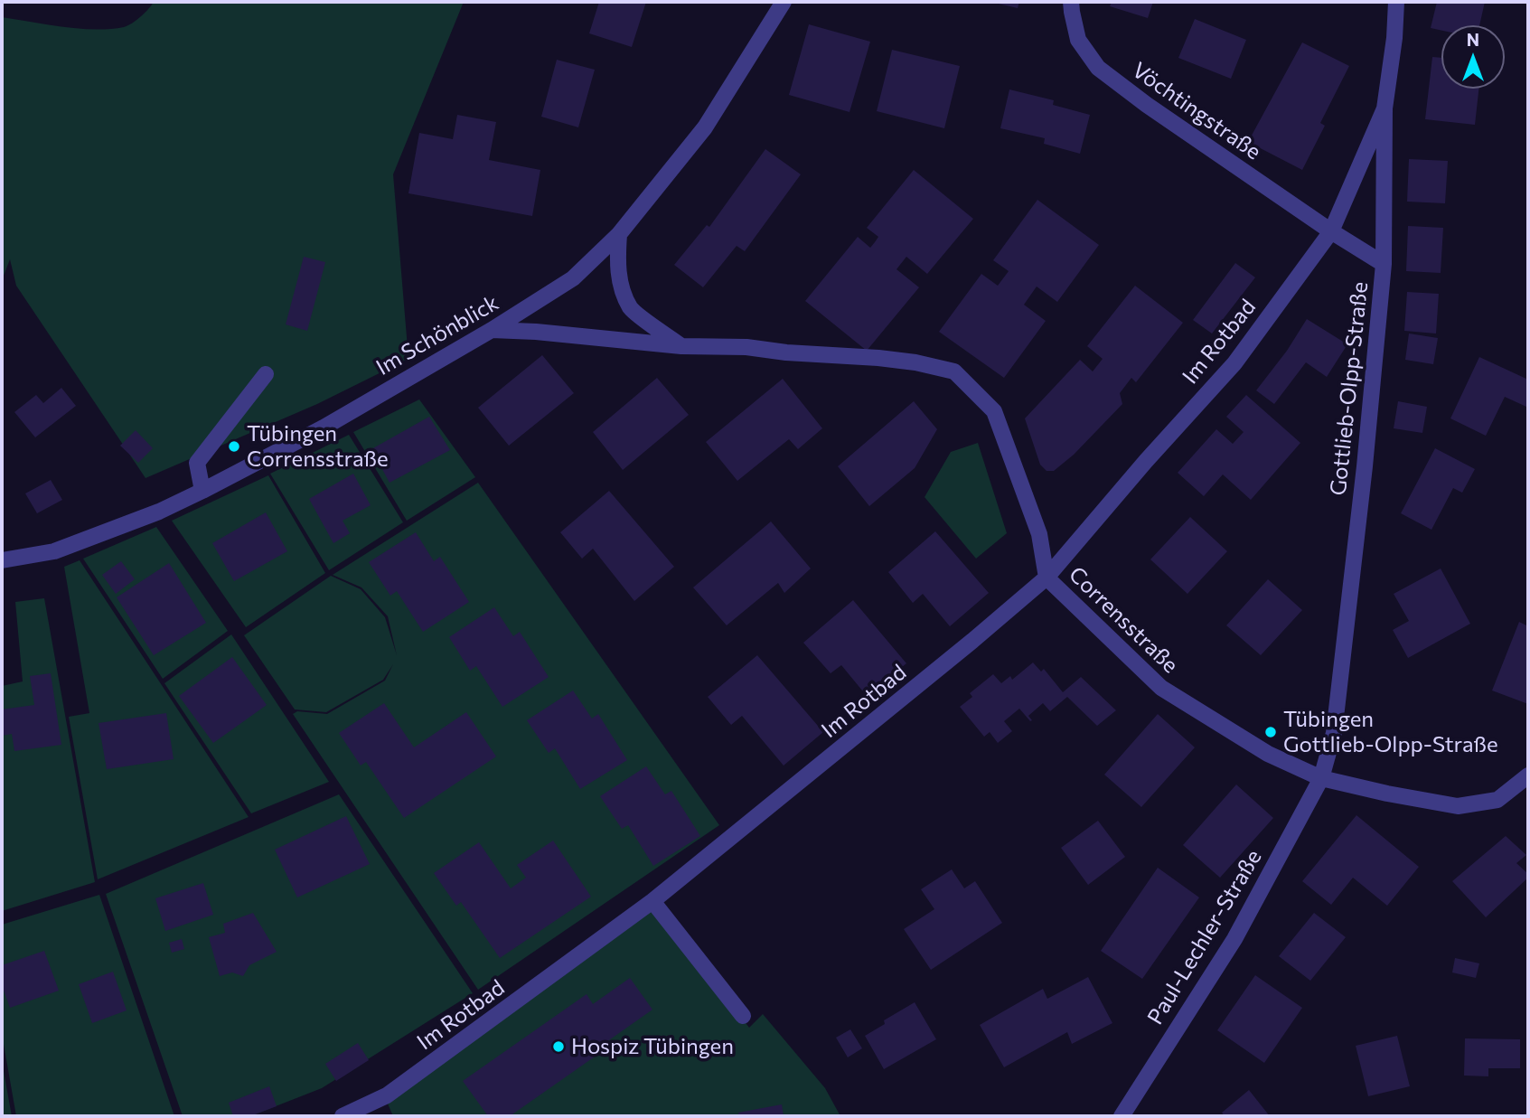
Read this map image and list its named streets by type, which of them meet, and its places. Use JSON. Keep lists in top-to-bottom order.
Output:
{
  "streets": {
    "street": [
      "Vöchtingstraße",
      "Im Schönblick",
      "Im Rotbad",
      "Gottlieb-Olpp-Straße",
      "Corrensstraße",
      "Paul-Lechler-Straße"
    ]
  },
  "crossings": [
    ["Vöchtingstraße", "Im Rotbad"],
    ["Im Schönblick", "Corrensstraße"],
    ["Im Rotbad", "Gottlieb-Olpp-Straße"],
    ["Im Rotbad", "Corrensstraße"],
    ["Gottlieb-Olpp-Straße", "Corrensstraße"],
    ["Gottlieb-Olpp-Straße", "Paul-Lechler-Straße"],
    ["Corrensstraße", "Paul-Lechler-Straße"]
  ],
  "places": ["Tübingen Corrensstraße", "Tübingen Gottlieb-Olpp-Straße", "Hospiz Tübingen"],
  "north": "top"
}
